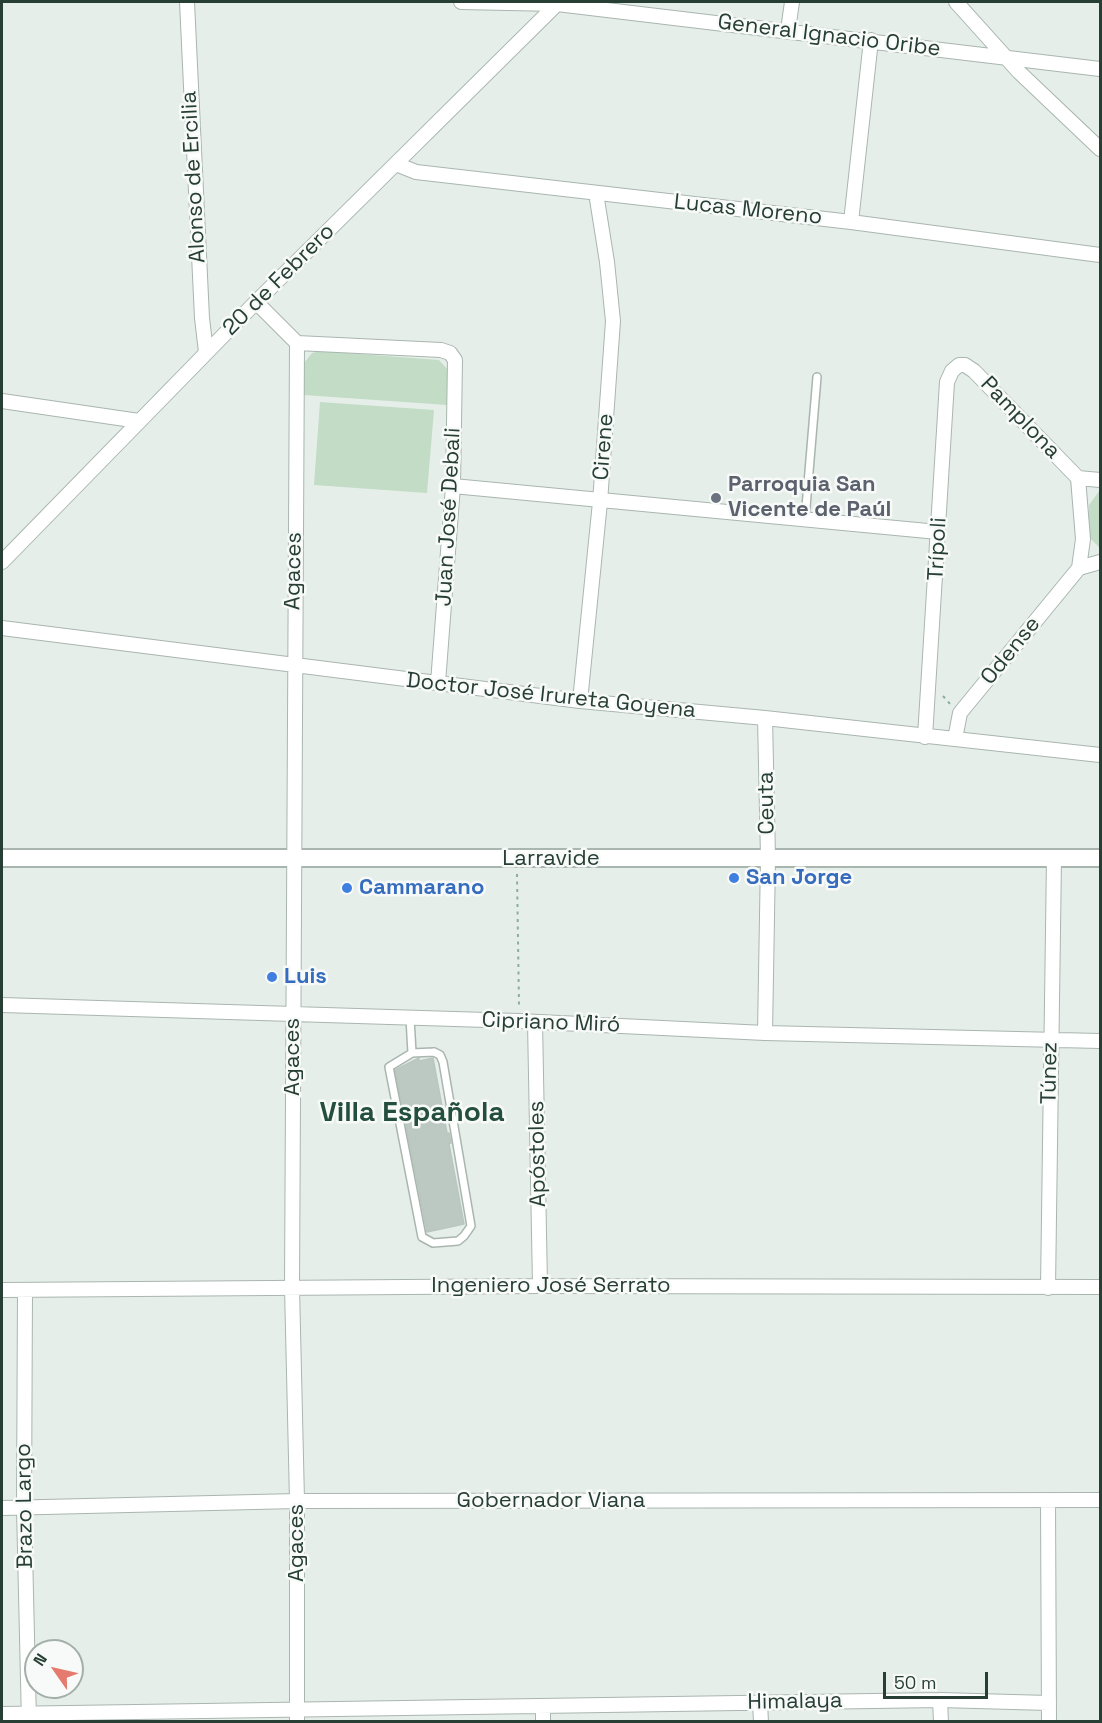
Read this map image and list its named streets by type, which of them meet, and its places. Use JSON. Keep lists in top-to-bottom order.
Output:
{
  "streets": {
    "street": [
      "General Ignacio Oribe",
      "Alonso de Ercilia",
      "Lucas Moreno",
      "20 de Febrero",
      "Pamplona",
      "Cirene",
      "Juan José Debali",
      "Trípoli",
      "Agaces",
      "Odense",
      "Doctor José Irureta Goyena",
      "Ceuta",
      "Larravide",
      "Cipriano Miró",
      "Túnez",
      "Apóstoles",
      "Ingeniero José Serrato",
      "Gobernador Viana",
      "Brazo Largo",
      "Himalaya"
    ]
  },
  "crossings": [
    ["General Ignacio Oribe", "20 de Febrero"],
    ["Alonso de Ercilia", "20 de Febrero"],
    ["Lucas Moreno", "20 de Febrero"],
    ["Lucas Moreno", "Cirene"],
    ["Pamplona", "Trípoli"],
    ["Pamplona", "Odense"],
    ["Cirene", "Doctor José Irureta Goyena"],
    ["Juan José Debali", "Agaces"],
    ["Juan José Debali", "Doctor José Irureta Goyena"],
    ["Trípoli", "Doctor José Irureta Goyena"],
    ["Agaces", "Doctor José Irureta Goyena"],
    ["Agaces", "Larravide"],
    ["Agaces", "Cipriano Miró"],
    ["Agaces", "Ingeniero José Serrato"],
    ["Agaces", "Gobernador Viana"],
    ["Agaces", "Himalaya"],
    ["Odense", "Doctor José Irureta Goyena"],
    ["Doctor José Irureta Goyena", "Ceuta"],
    ["Ceuta", "Larravide"],
    ["Ceuta", "Cipriano Miró"],
    ["Larravide", "Túnez"],
    ["Cipriano Miró", "Túnez"],
    ["Cipriano Miró", "Apóstoles"],
    ["Túnez", "Ingeniero José Serrato"],
    ["Apóstoles", "Ingeniero José Serrato"],
    ["Ingeniero José Serrato", "Brazo Largo"],
    ["Gobernador Viana", "Brazo Largo"],
    ["Brazo Largo", "Himalaya"]
  ],
  "districts": ["Villa Española"],
  "places": [
    "Parroquia San Vicente de Paúl",
    "San Jorge",
    "Cammarano",
    "Luis"
  ],
  "scale_bar": "50 m",
  "north": "top left"
}
